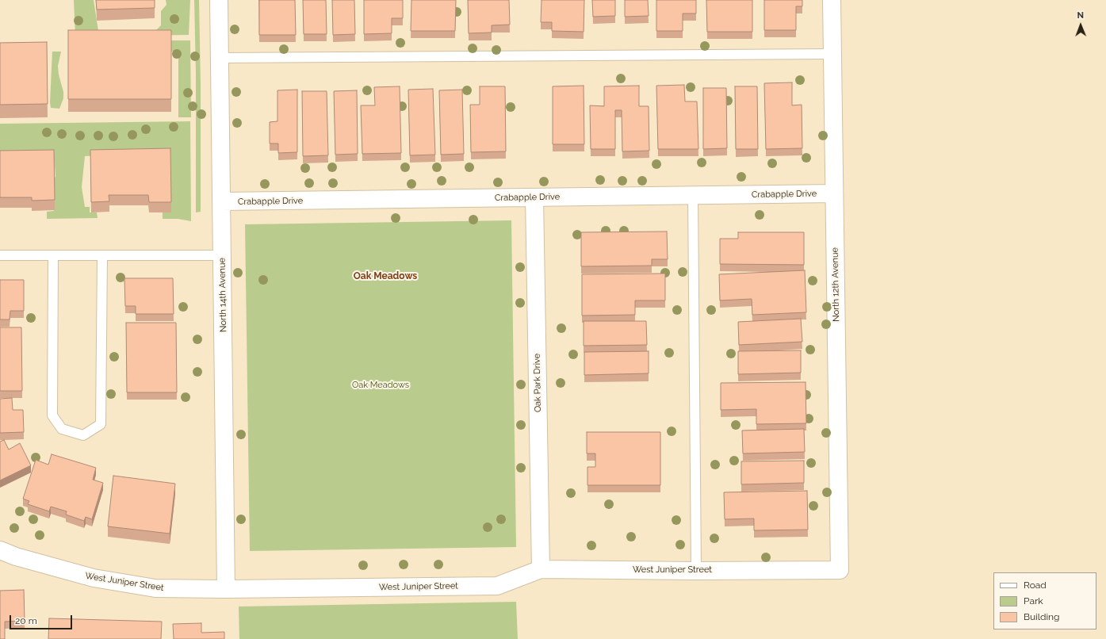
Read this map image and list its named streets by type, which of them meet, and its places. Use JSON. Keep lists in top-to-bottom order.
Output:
{
  "streets": {
    "street": [
      "Crabapple Drive",
      "North 12th Avenue",
      "North 14th Avenue",
      "Oak Park Drive",
      "West Juniper Street"
    ]
  },
  "crossings": [
    ["Crabapple Drive", "North 12th Avenue"],
    ["Crabapple Drive", "North 14th Avenue"],
    ["Crabapple Drive", "Oak Park Drive"],
    ["North 12th Avenue", "West Juniper Street"],
    ["North 14th Avenue", "West Juniper Street"],
    ["Oak Park Drive", "West Juniper Street"]
  ],
  "districts": ["Oak Meadows"],
  "parks": ["Oak Meadows"],
  "legend": ["Road", "Park", "Building"],
  "scale_bar": "20 m",
  "north": "top"
}
